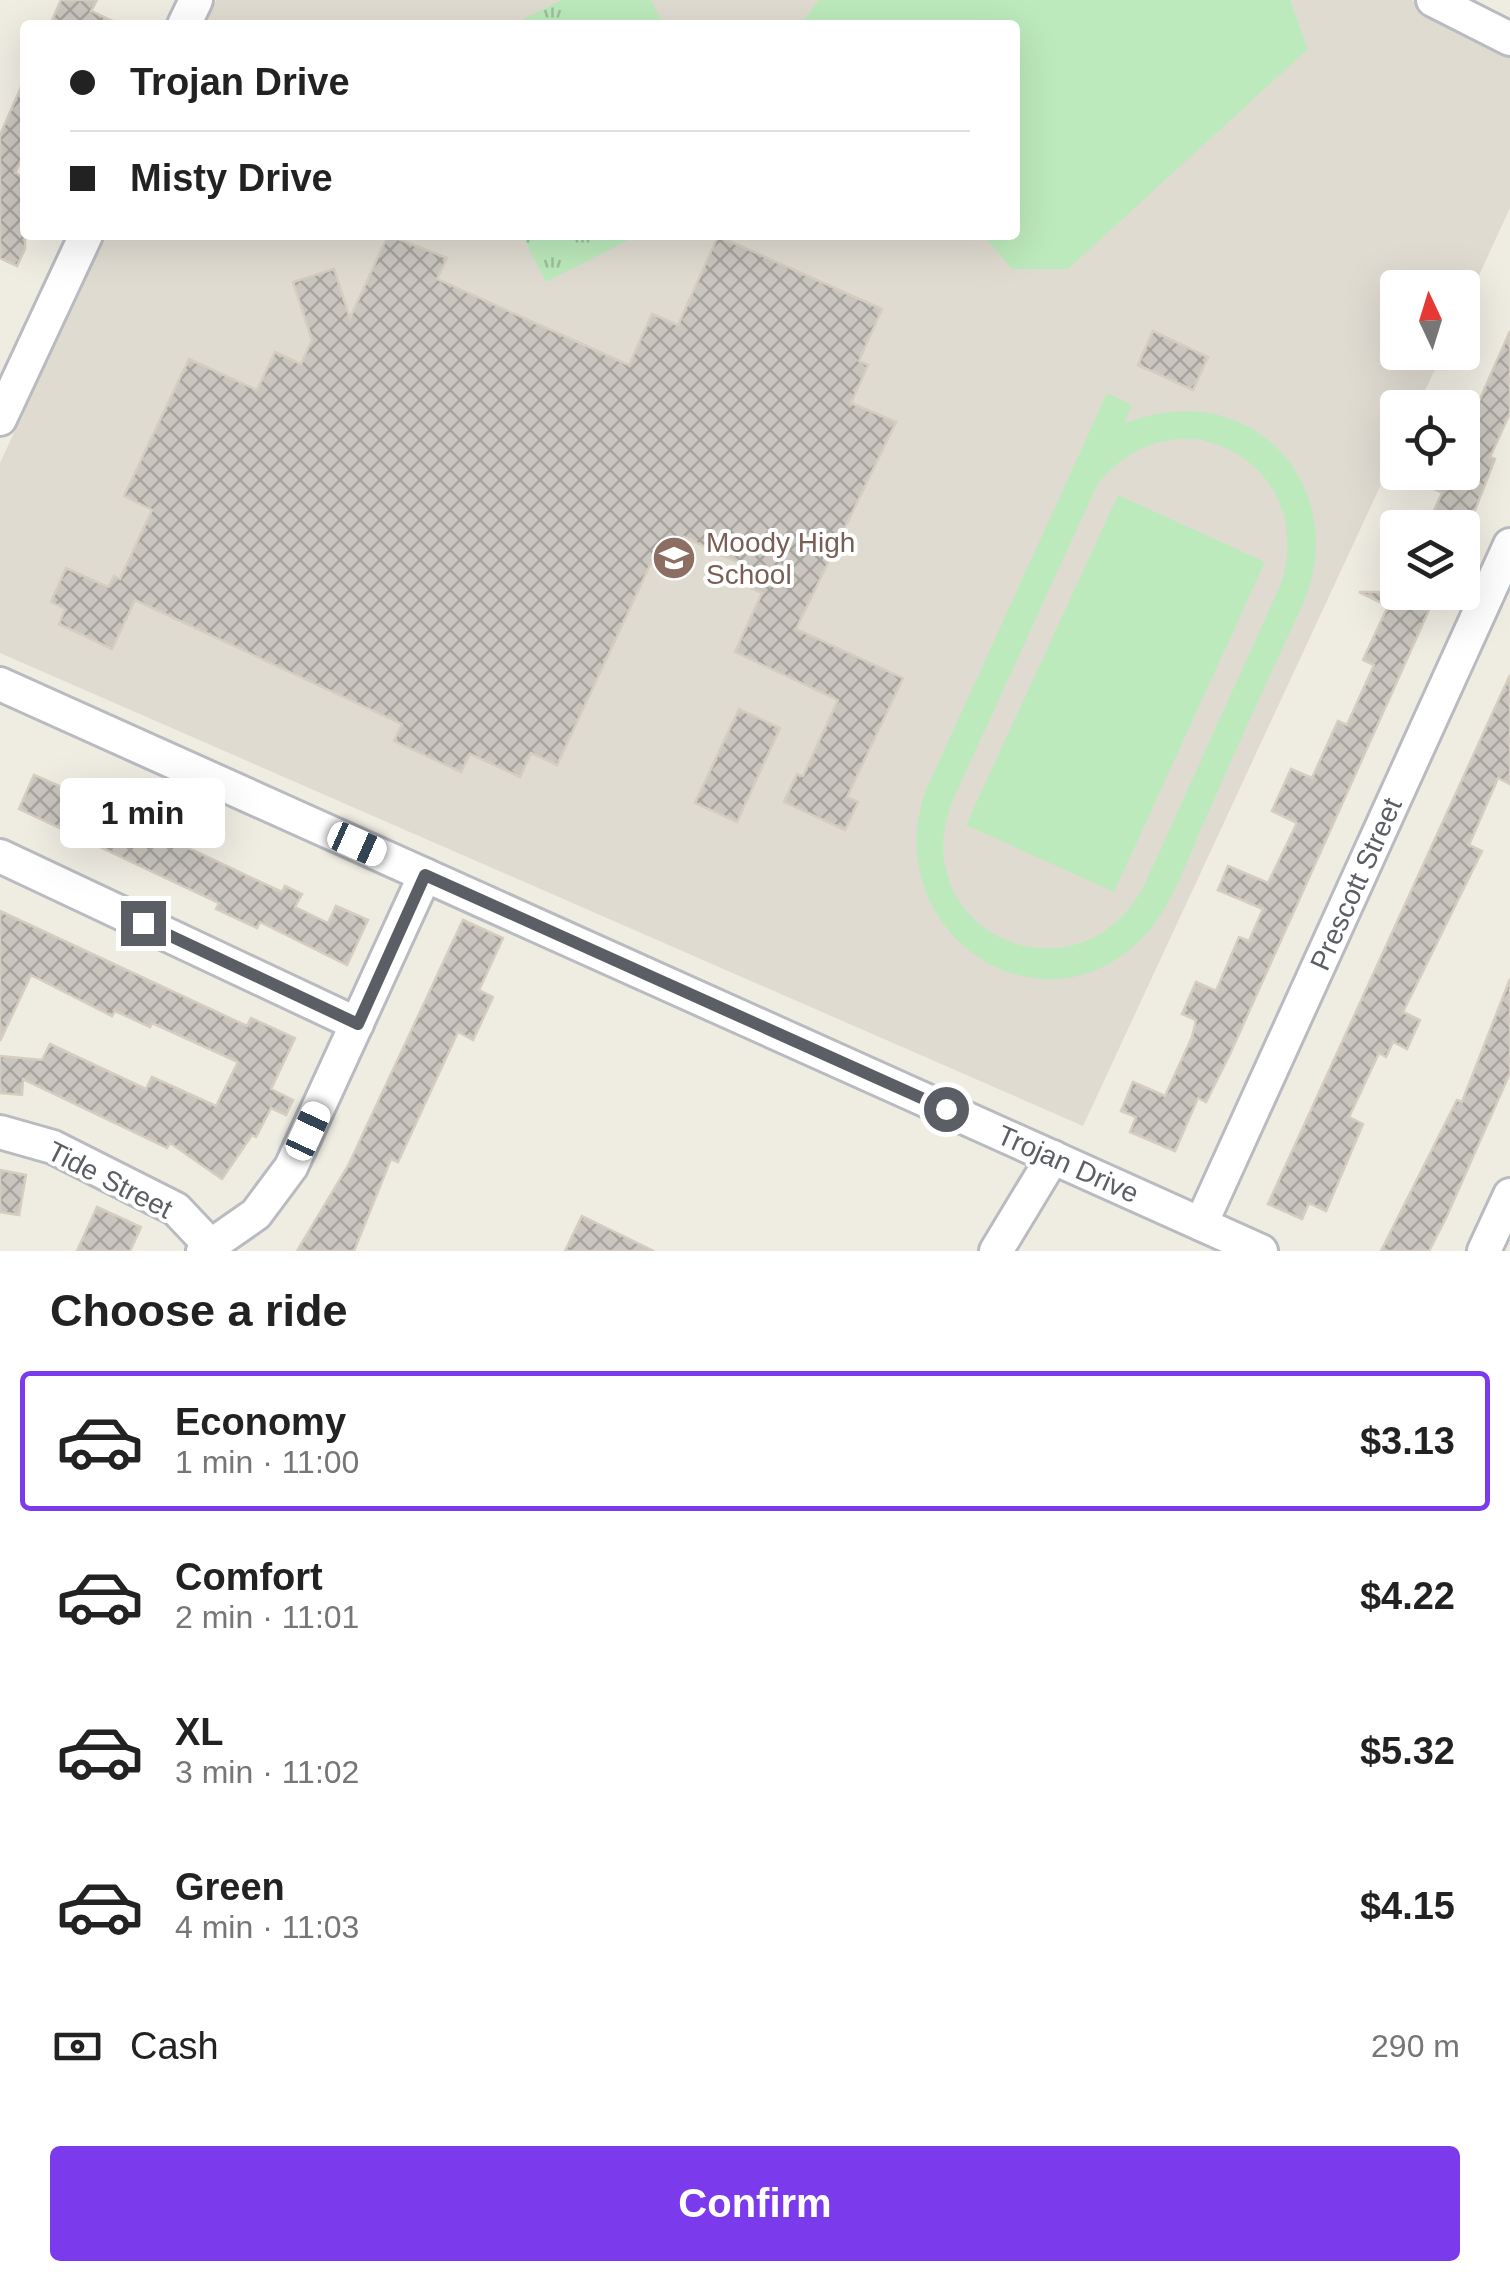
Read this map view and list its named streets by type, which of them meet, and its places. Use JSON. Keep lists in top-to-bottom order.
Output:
{
  "streets": {
    "street": ["Prescott Street", "Trojan Drive", "Tide Street"]
  },
  "crossings": [
    ["Prescott Street", "Trojan Drive"]
  ],
  "places": {
    "school or university": ["Moody High School"]
  },
  "north": "top",
  "page": {
    "banner": ["Trojan Drive", "Misty Drive"],
    "bubble": "1 min",
    "heading": "Choose a ride",
    "list": [
      {
        "name": "Economy",
        "note": "1 min · 11:00",
        "value": "$3.13"
      },
      {
        "name": "Comfort",
        "note": "2 min · 11:01",
        "value": "$4.22"
      },
      {
        "name": "XL",
        "note": "3 min · 11:02",
        "value": "$5.32"
      },
      {
        "name": "Green",
        "note": "4 min · 11:03",
        "value": "$4.15"
      }
    ],
    "pay": ["Cash", "290 m"],
    "buttons": "Confirm"
  }
}
